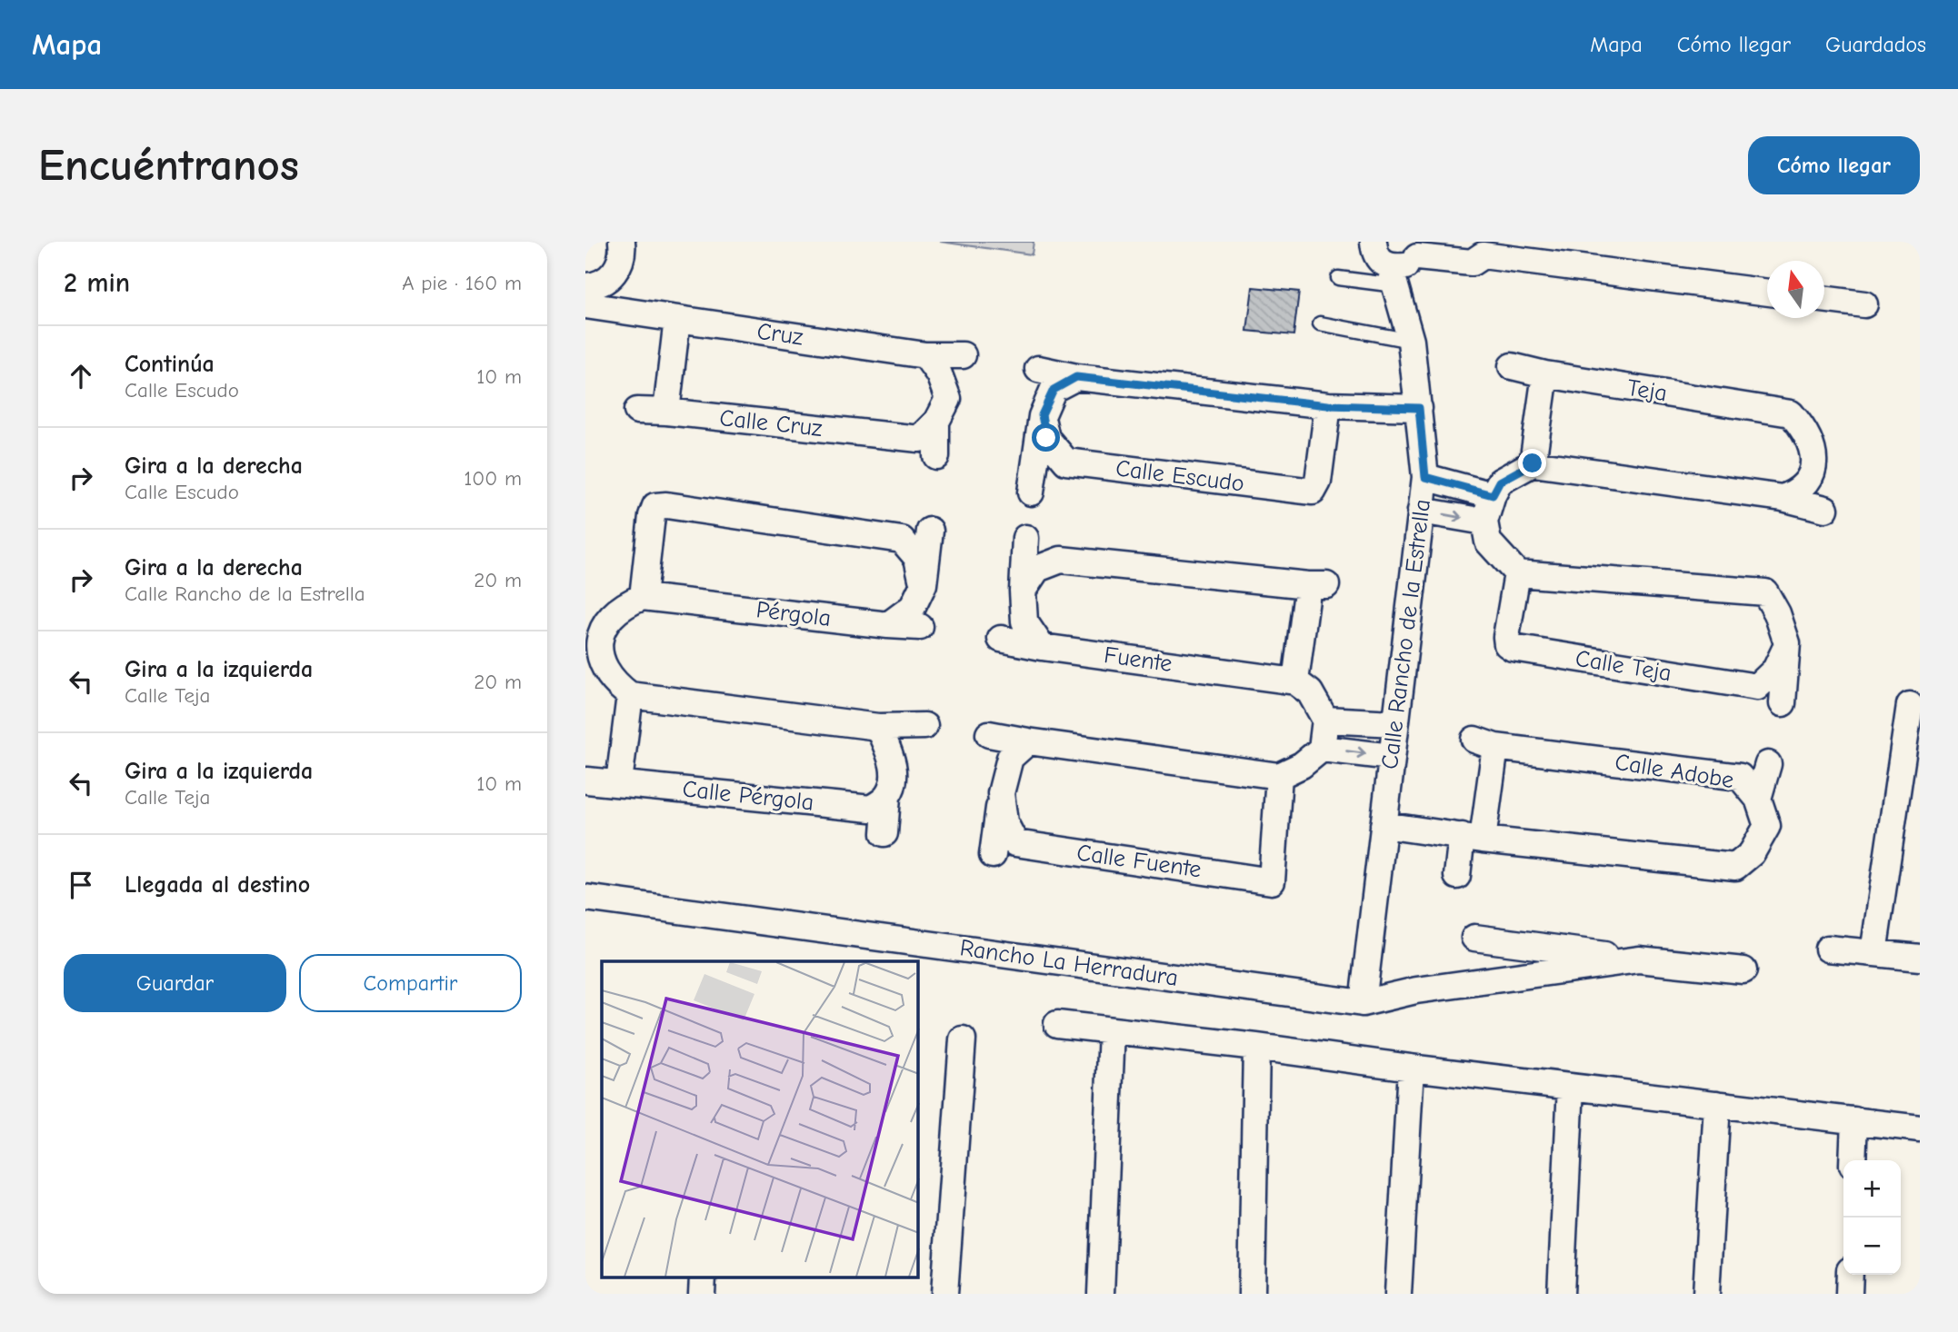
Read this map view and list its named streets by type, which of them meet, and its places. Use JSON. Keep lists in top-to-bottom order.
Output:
{
  "streets": {
    "street": [
      "Cruz",
      "Teja",
      "Calle Cruz",
      "Calle Escudo",
      "Pérgola",
      "Calle Rancho de la Estrella",
      "Fuente",
      "Calle Teja",
      "Calle Adobe",
      "Calle Pérgola",
      "Calle Fuente",
      "Rancho La Herradura"
    ]
  },
  "crossings": [
    ["Cruz", "Calle Cruz"],
    ["Calle Rancho de la Estrella", "Calle Adobe"],
    ["Calle Rancho de la Estrella", "Rancho La Herradura"]
  ],
  "north": "top",
  "page": {
    "header": "Mapa",
    "nav": ["Mapa", "Cómo llegar", "Guardados"],
    "buttons": [
      "Cómo llegar",
      ["Guardar", "Compartir"]
    ],
    "title": "Encuéntranos",
    "heading": ["2 min", "A pie · 160 m"],
    "list": [
      ["Continúa", "Calle Escudo", "10 m"],
      ["Gira a la derecha", "Calle Escudo", "100 m"],
      ["Gira a la derecha", "Calle Rancho de la Estrella", "20 m"],
      ["Gira a la izquierda", "Calle Teja", "20 m"],
      ["Gira a la izquierda", "Calle Teja", "10 m"],
      "Llegada al destino"
    ],
    "map_buttons": ["+", "−"]
  }
}
